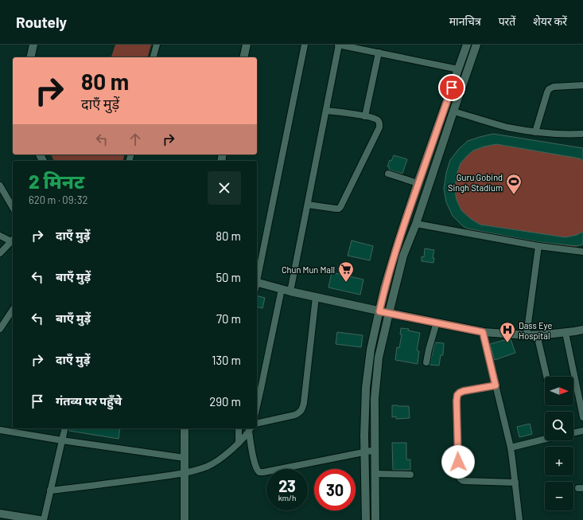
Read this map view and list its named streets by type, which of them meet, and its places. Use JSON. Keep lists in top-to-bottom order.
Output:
{
  "places": {
    "sports": ["Guru Gobind Singh Stadium"],
    "supermarket": ["Chun Mun Mall"],
    "hospital": ["Dass Eye Hospital"]
  },
  "north": "right",
  "page": {
    "header": "Routely",
    "nav": ["मानचित्र", "परतें", "शेयर करें"],
    "turn": ["80 m", "दाएँ मुड़ें"],
    "heading": ["2 मिनट", "620 m · 09:32"],
    "list": [
      {
        "name": "दाएँ मुड़ें",
        "value": "80 m"
      },
      {
        "name": "बाएँ मुड़ें",
        "value": "50 m"
      },
      {
        "name": "बाएँ मुड़ें",
        "value": "70 m"
      },
      {
        "name": "दाएँ मुड़ें",
        "value": "130 m"
      },
      {
        "name": "गंतव्य पर पहुँचे",
        "value": "290 m"
      }
    ],
    "map_buttons": ["+", "−"],
    "speed": "23 km/h",
    "limit": "30"
  }
}
